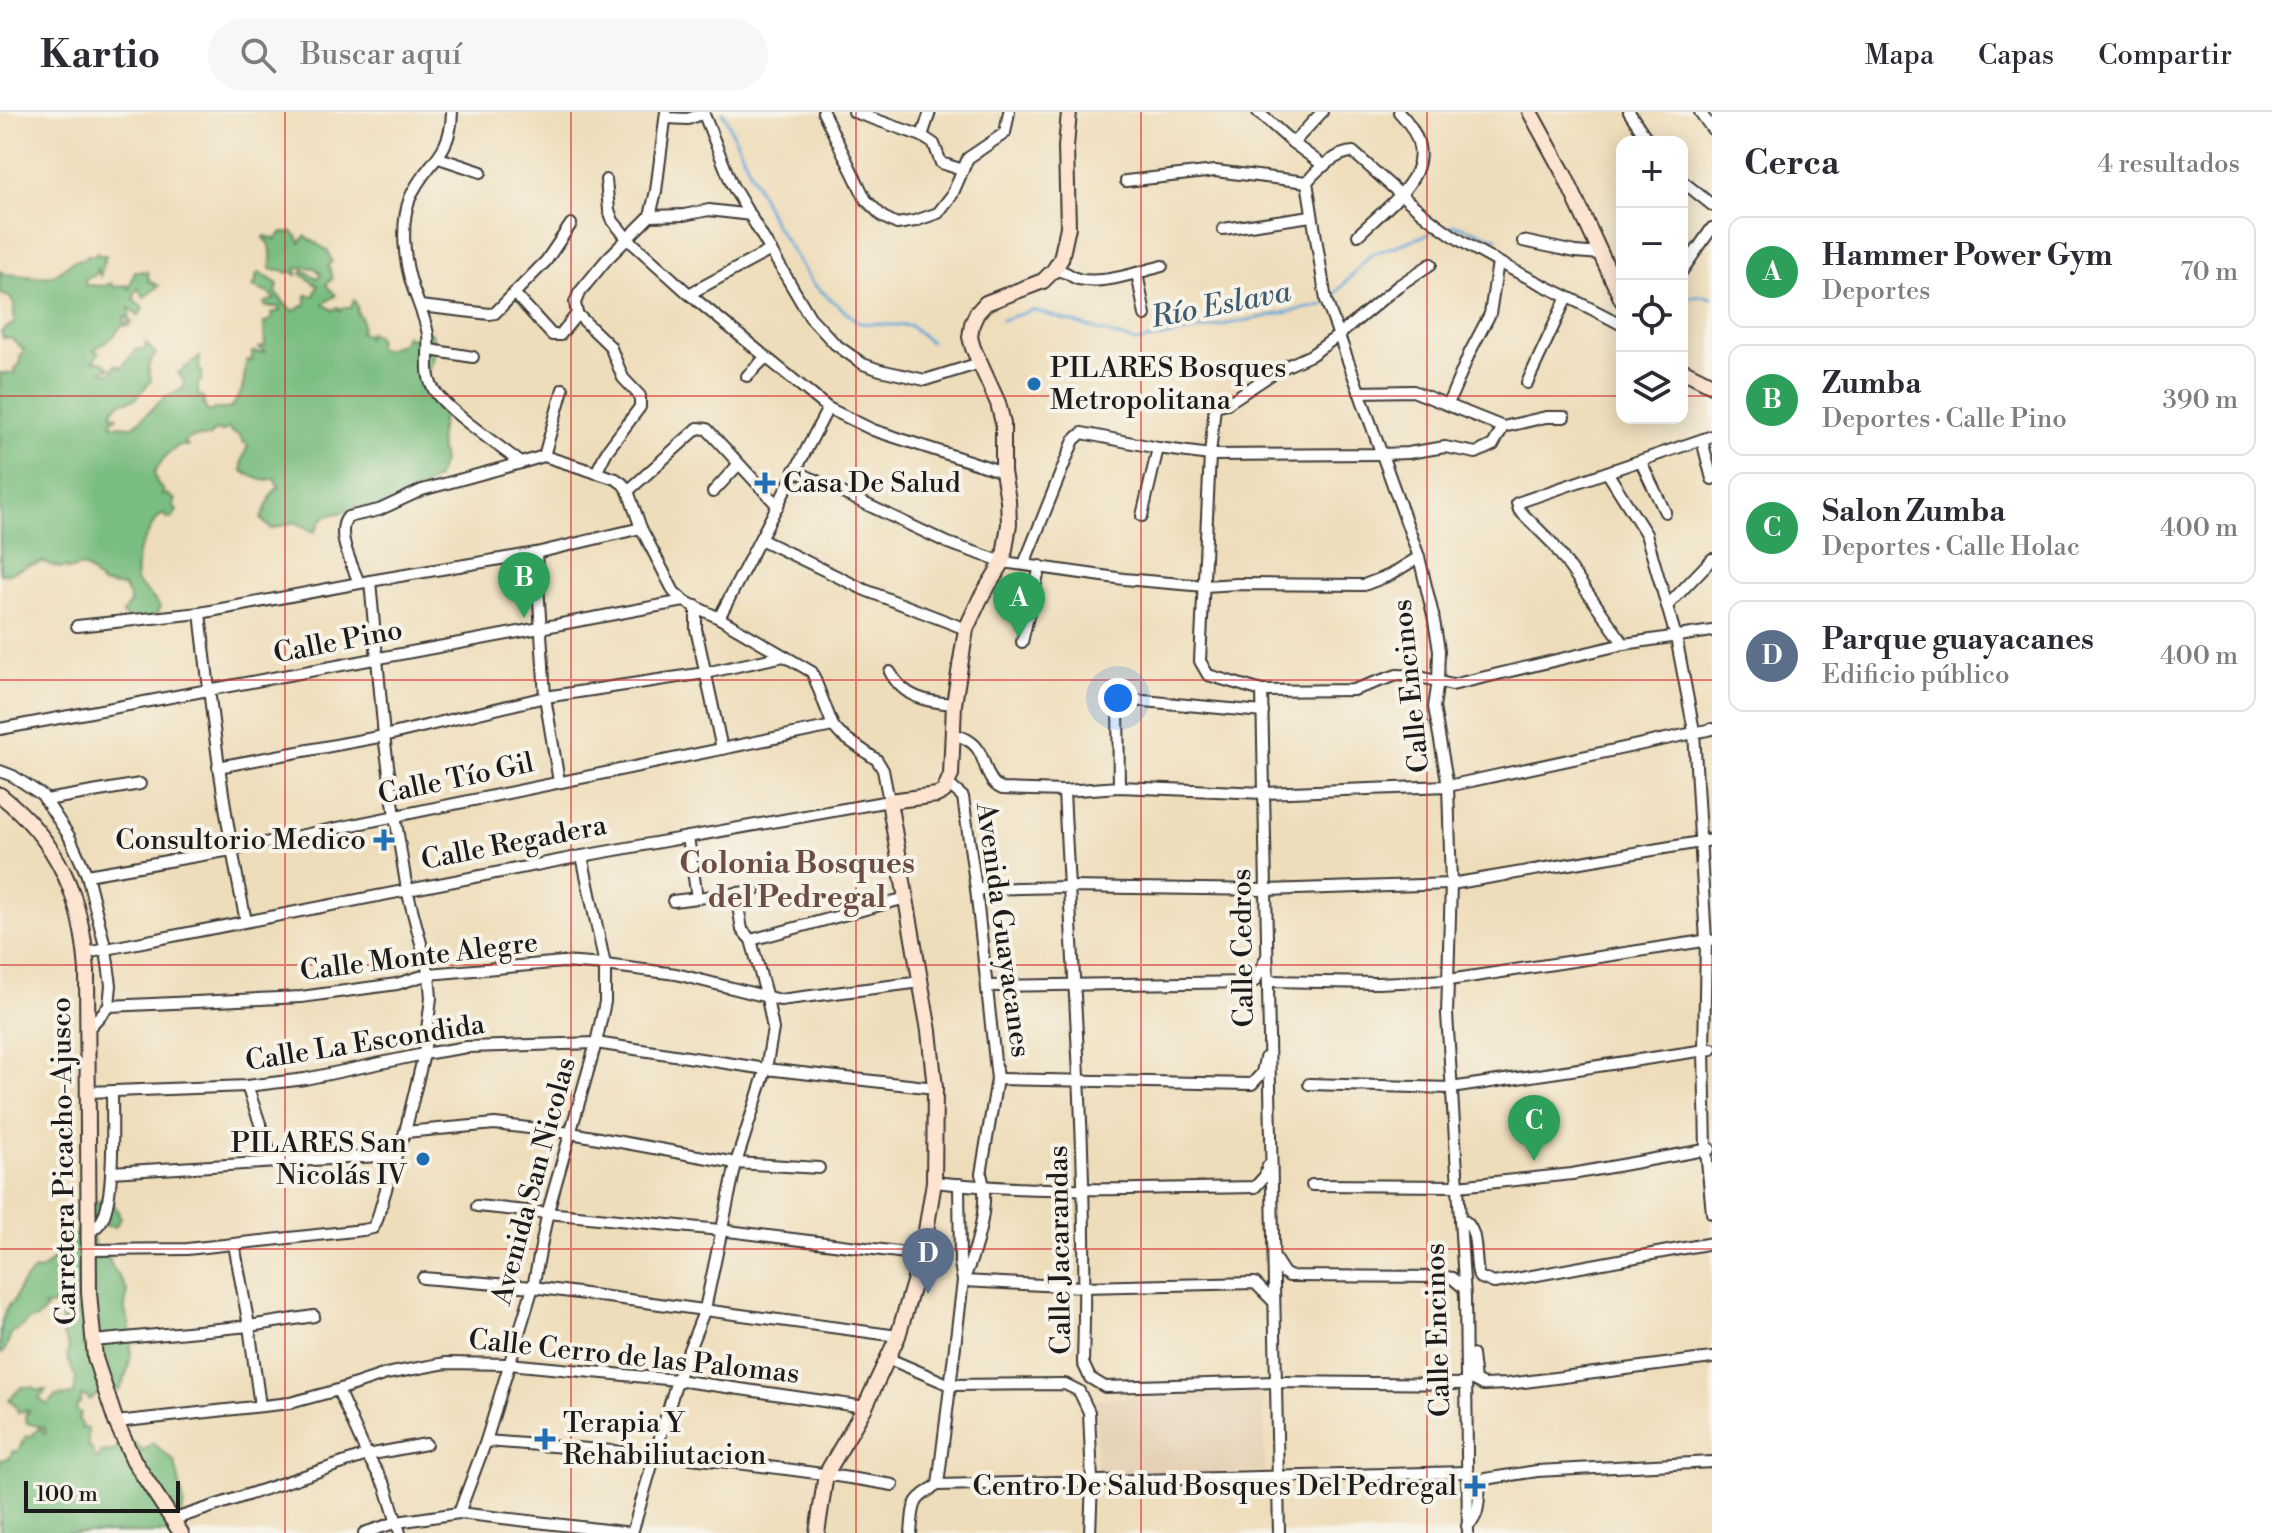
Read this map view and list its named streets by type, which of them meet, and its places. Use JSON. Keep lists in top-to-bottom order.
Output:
{
  "streets": {
    "street": [
      "Calle Pino",
      "Calle Encinos",
      "Calle Tío Gil",
      "Calle Regadera",
      "Avenida Guayacanes",
      "Calle Cedros",
      "Calle Monte Alegre",
      "Calle La Escondida",
      "Carretera Picacho-Ajusco",
      "Avenida San Nicolas",
      "Calle Jacarandas",
      "Calle Cerro de las Palomas"
    ]
  },
  "crossings": [
    ["Calle Encinos", "Calle Jacarandas"],
    ["Calle Regadera", "Avenida Guayacanes"],
    ["Calle Regadera", "Carretera Picacho-Ajusco"],
    ["Calle Regadera", "Avenida San Nicolas"],
    ["Calle Cedros", "Calle Jacarandas"],
    ["Calle Monte Alegre", "Avenida San Nicolas"],
    ["Calle La Escondida", "Carretera Picacho-Ajusco"],
    ["Calle La Escondida", "Avenida San Nicolas"],
    ["Carretera Picacho-Ajusco", "Calle Cerro de las Palomas"],
    ["Avenida San Nicolas", "Calle Cerro de las Palomas"]
  ],
  "districts": ["Colonia Bosques del Pedregal"],
  "water": ["Río Eslava"],
  "places": {
    "other": ["PILARES Bosques Metropolitana", "PILARES San Nicolás IV"],
    "health": [
      "Casa De Salud",
      "Consultorio Medico",
      "Terapia Y Rehabiliutacion",
      "Centro De Salud Bosques Del Pedregal"
    ]
  },
  "scale_bar": "100 m",
  "page": {
    "header": "Kartio",
    "search": "Buscar aquí",
    "nav": ["Mapa", "Capas", "Compartir"],
    "heading": ["Cerca", "4 resultados"],
    "map_buttons": ["+", "−"],
    "list": [
      {
        "mark": "A",
        "name": "Hammer Power Gym",
        "note": "Deportes",
        "value": "70 m"
      },
      {
        "mark": "B",
        "name": "Zumba",
        "note": "Deportes · Calle Pino",
        "value": "390 m"
      },
      {
        "mark": "C",
        "name": "Salon Zumba",
        "note": "Deportes · Calle Holac",
        "value": "400 m"
      },
      {
        "mark": "D",
        "name": "Parque guayacanes",
        "note": "Edificio público",
        "value": "400 m"
      }
    ],
    "pins": [
      "B",
      "A",
      "C",
      "D"
    ],
    "scale": "100 m"
  }
}
